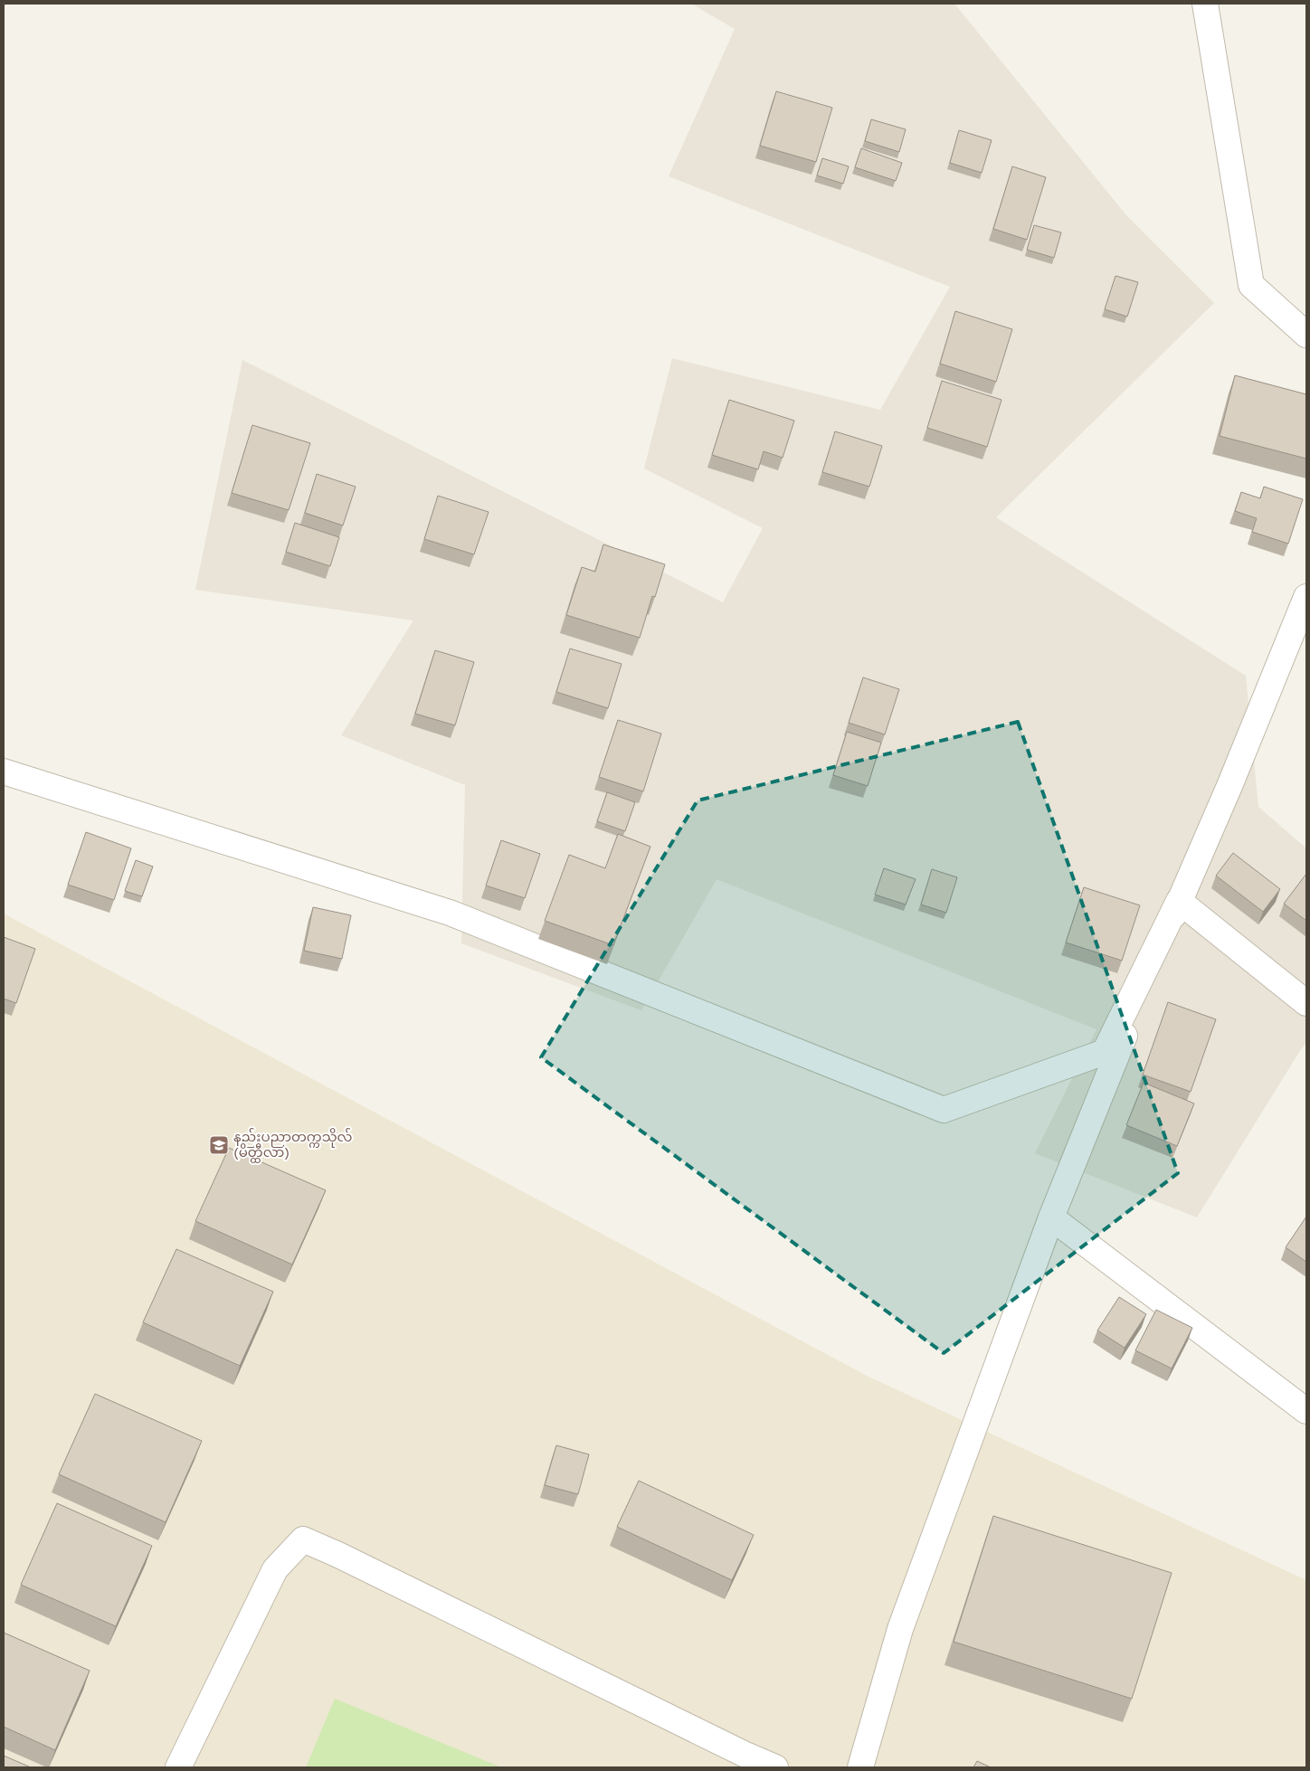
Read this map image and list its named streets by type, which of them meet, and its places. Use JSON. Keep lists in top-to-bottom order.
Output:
{
  "places": {
    "school or university": ["နည်းပညာတက္ကသိုလ် (မိတ္ထီလာ)"]
  }
}
